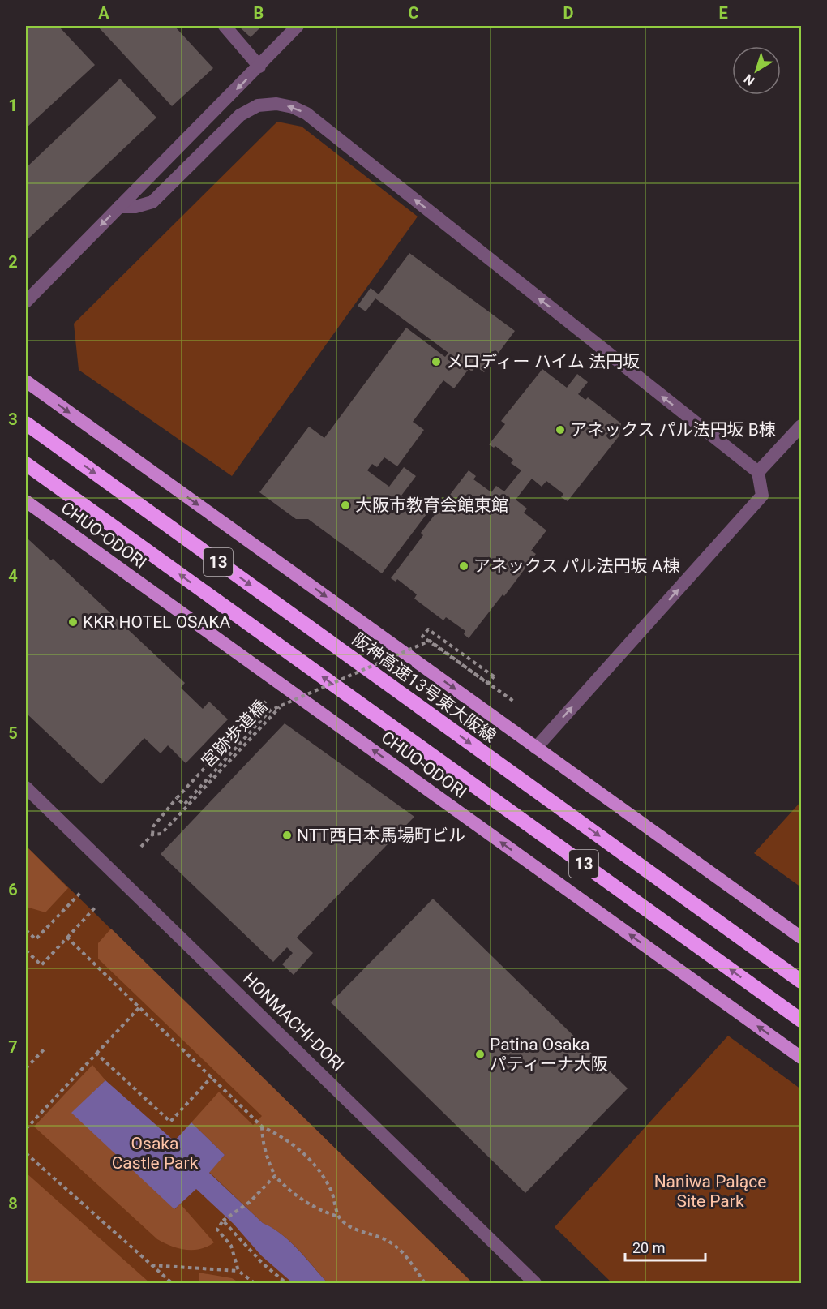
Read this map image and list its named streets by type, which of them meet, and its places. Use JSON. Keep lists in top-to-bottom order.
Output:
{
  "streets": {
    "highway": ["13", "阪神高速13号東大阪線"],
    "main road": ["CHUO-ODORI"],
    "street": ["HONMACHI-DORI"],
    "path": ["宮跡歩道橋"]
  },
  "parks": ["Osaka Castle Park", "Naniwa Palące Site Park"],
  "places": [
    "メロディー ハイム 法円坂",
    "アネックス パル法円坂 B棟",
    "大阪市教育会館東館",
    "アネックス パル法円坂 A棟",
    "KKR HOTEL OSAKA",
    "NTT西日本馬場町ビル",
    "Patina Osaka パティーナ大阪"
  ],
  "scale_bar": "20 m",
  "north": "bottom left",
  "grid": {
    "columns": [
      "A",
      "B",
      "C",
      "D",
      "E"
    ],
    "rows": [
      "1",
      "2",
      "3",
      "4",
      "5",
      "6",
      "7",
      "8"
    ]
  }
}
